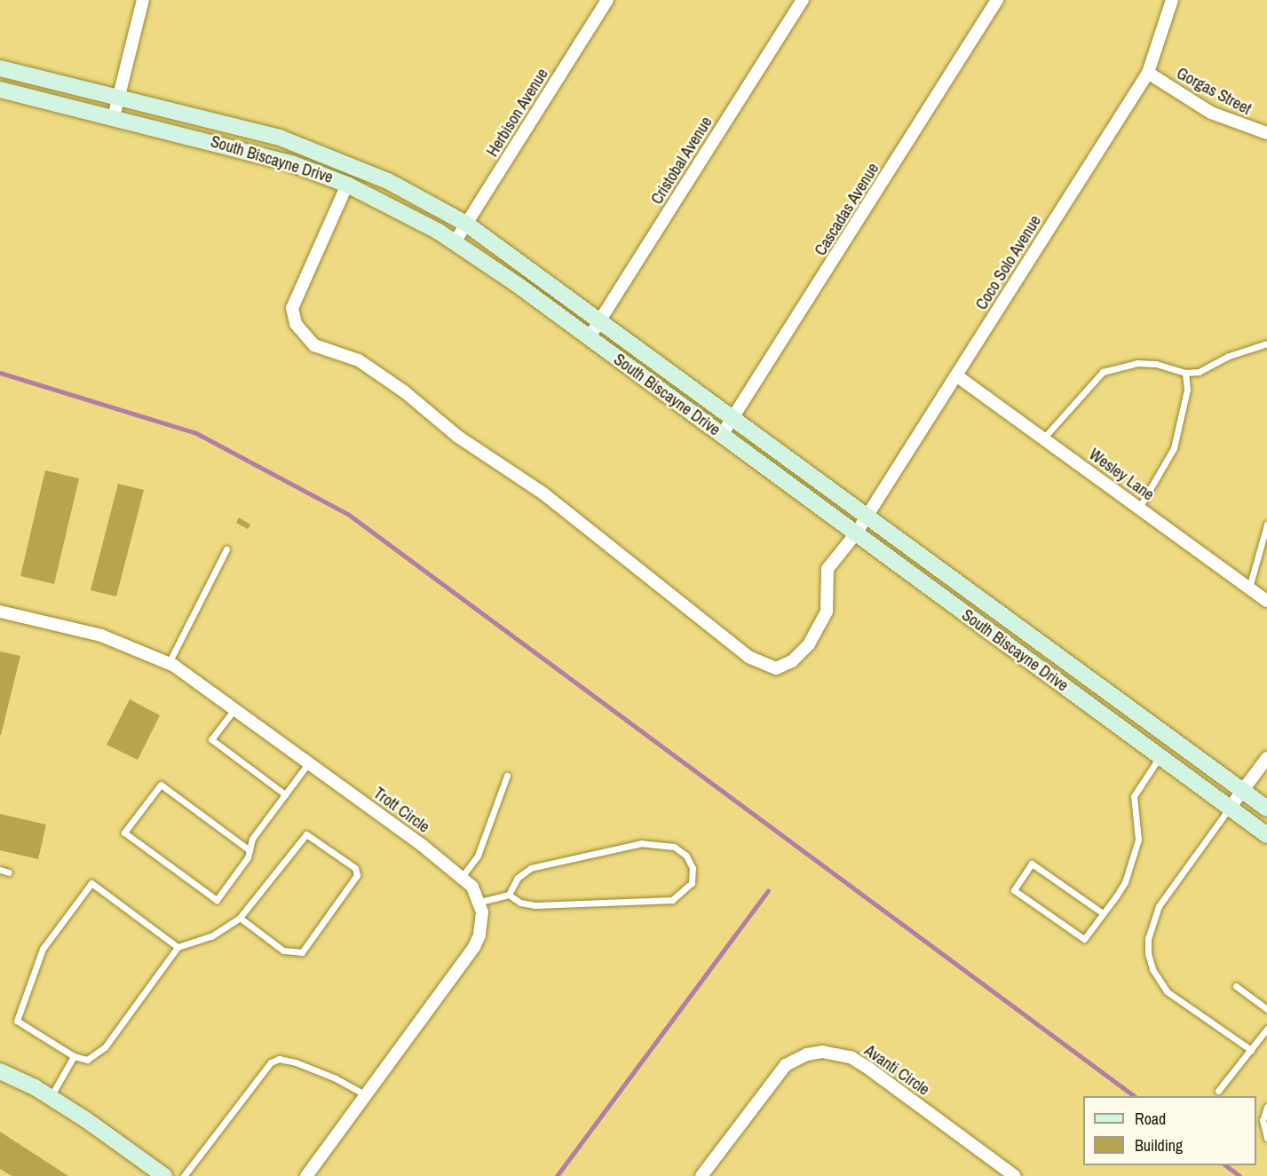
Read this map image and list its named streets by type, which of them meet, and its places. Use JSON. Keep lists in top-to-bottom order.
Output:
{
  "streets": {
    "street": [
      "Gorgas Street",
      "Herbison Avenue",
      "South Biscayne Drive",
      "Cristobal Avenue",
      "Cascadas Avenue",
      "Coco Solo Avenue",
      "Wesley Lane",
      "Trott Circle",
      "Avanti Circle"
    ]
  },
  "crossings": [
    ["Gorgas Street", "Coco Solo Avenue"],
    ["Herbison Avenue", "South Biscayne Drive"],
    ["South Biscayne Drive", "Cristobal Avenue"],
    ["South Biscayne Drive", "Cascadas Avenue"],
    ["South Biscayne Drive", "Coco Solo Avenue"],
    ["Coco Solo Avenue", "Wesley Lane"]
  ],
  "legend": ["Road", "Building"]
}
